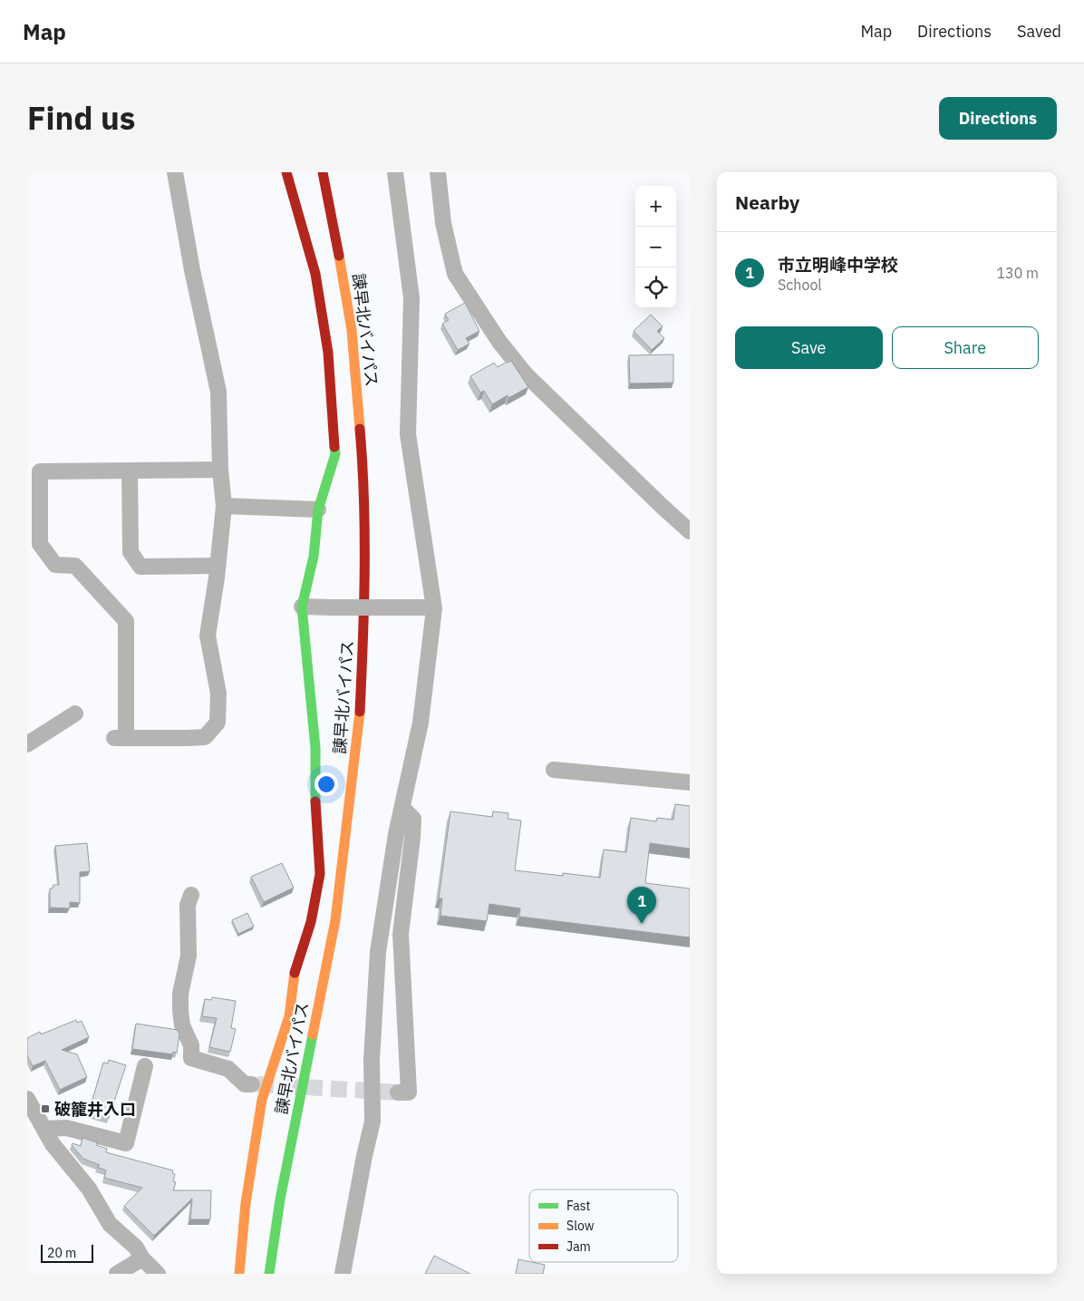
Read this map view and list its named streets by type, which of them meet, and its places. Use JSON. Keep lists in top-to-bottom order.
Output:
{
  "streets": {
    "main road": ["諫早北バイパス"]
  },
  "places": {
    "transit": ["破籠井入口"]
  },
  "legend": ["Fast", "Slow", "Jam"],
  "scale_bar": "20 m",
  "page": {
    "header": "Map",
    "nav": ["Map", "Directions", "Saved"],
    "title": "Find us",
    "buttons": [
      "Directions",
      ["Save", "Share"]
    ],
    "heading": "Nearby",
    "map_buttons": ["+", "−"],
    "list": [
      {
        "mark": "1",
        "name": "市立明峰中学校",
        "note": "School",
        "value": "130 m"
      }
    ],
    "pins": "1",
    "scale": "20 m"
  }
}
